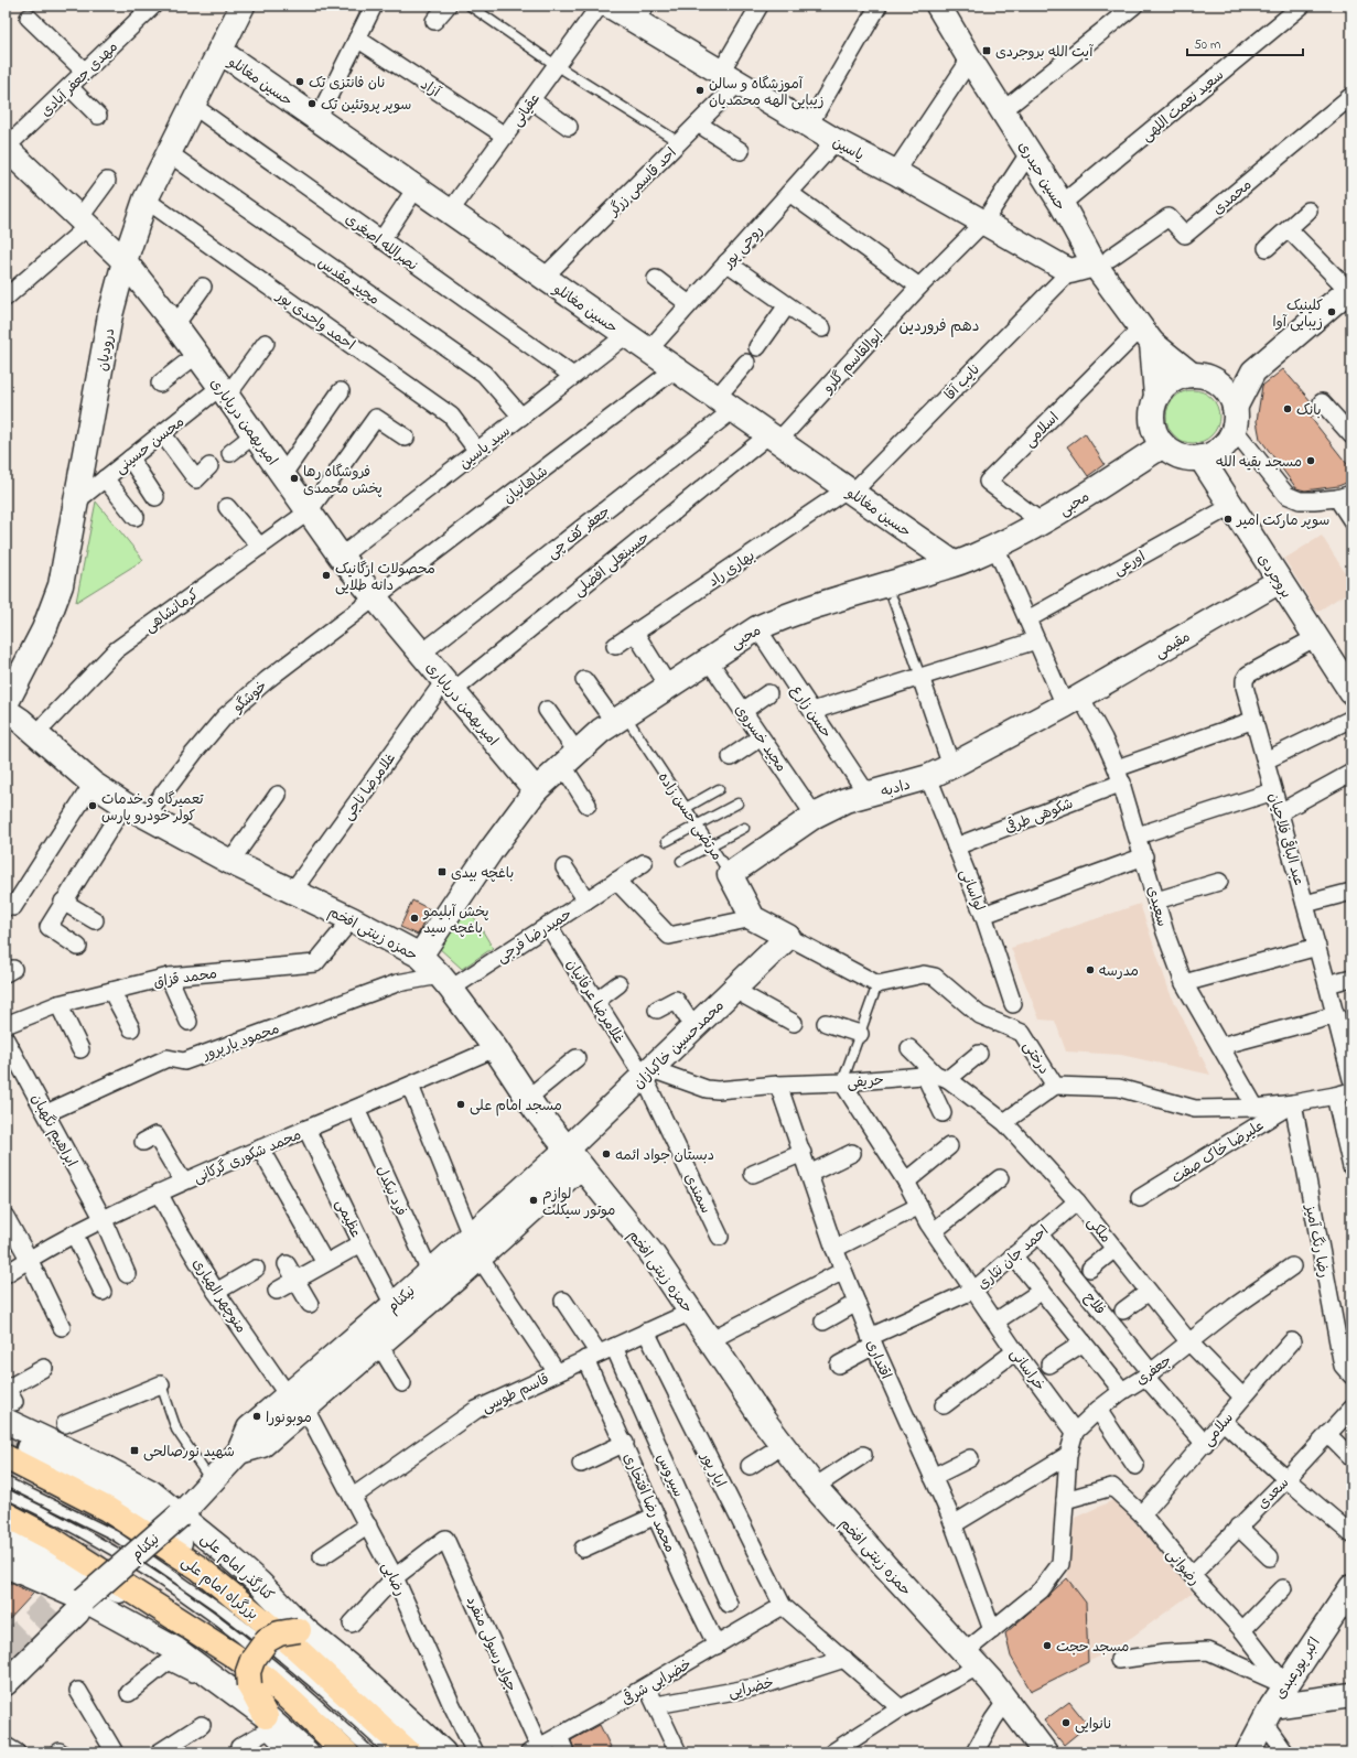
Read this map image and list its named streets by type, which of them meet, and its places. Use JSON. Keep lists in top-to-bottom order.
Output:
{
  "streets": {
    "highway": ["بزرگراه امام علی"],
    "street": [
      "مهدی جعفر آبادی",
      "حسین مغانلو",
      "آزاد",
      "سعید نعمت اللهی",
      "عقیانی",
      "یاسین",
      "حسین حیدری",
      "احد قاسمی زرگر",
      "محمدی",
      "نصرالله اصغری",
      "روحی پور",
      "مجید مقدس",
      "احمد واحدی پور",
      "درودیان",
      "ابوالقاسم گلرو",
      "نایب آقا",
      "امیربهمن دریاباری",
      "اسلامی",
      "محسن حسینی",
      "سید یاسین",
      "شاهانیان",
      "محبی",
      "جعفر کف چی",
      "اورعی",
      "حسینعلی افضلی",
      "بهاری راد",
      "بروجردی",
      "کرمانشاهی",
      "مقیمی",
      "خوشگو",
      "حسن زارع",
      "مجید خسروی",
      "غلامرضا ناجی",
      "دادبه",
      "شکوهی طرقی",
      "مرتضی حسن زاده",
      "عبد الباقی فلاحیان",
      "لواسانی",
      "سعیدی",
      "حمزه زینتی افخم",
      "حمیدرضا فرجی",
      "محمد قزاق",
      "غلامرضا عرفانیان",
      "محمود یارپرور",
      "محمدحسین خاکبازان",
      "درختی",
      "حریفی",
      "ابراهیم نگهبان",
      "علیرضا خاک صفت",
      "محمد شکوری گرکانی",
      "فرد نیکدل",
      "سمندی",
      "عظیمی",
      "ملکی",
      "رضا رنگ آمیز",
      "احمد جان نثاری",
      "منوچهر الهیاری",
      "نیکنام",
      "فلاح",
      "اقتداری",
      "خراسانی",
      "جعفری",
      "قاسم طوسی",
      "سلامی",
      "ایار پور",
      "سیروس",
      "سعدی",
      "محمد رضا افتخاری",
      "کنارگذر امام علی",
      "رضوانی",
      "رضایی",
      "جواد رسولی منفرد",
      "اکبر پورعبدی",
      "خضرایی شرقی",
      "خضرایی"
    ]
  },
  "crossings": [
    ["مهدی جعفر آبادی", "امیربهمن دریاباری"],
    ["حسین مغانلو", "عقیانی"],
    ["حسین مغانلو", "احد قاسمی زرگر"],
    ["حسین مغانلو", "روحی پور"],
    ["حسین مغانلو", "درودیان"],
    ["حسین مغانلو", "ابوالقاسم گلرو"],
    ["حسین مغانلو", "نایب آقا"],
    ["حسین مغانلو", "سید یاسین"],
    ["حسین مغانلو", "شاهانیان"],
    ["حسین مغانلو", "محبی"],
    ["حسین مغانلو", "جعفر کف چی"],
    ["حسین مغانلو", "حسینعلی افضلی"],
    ["حسین مغانلو", "بهاری راد"],
    ["آزاد", "عقیانی"],
    ["سعید نعمت اللهی", "حسین حیدری"],
    ["یاسین", "احد قاسمی زرگر"],
    ["یاسین", "روحی پور"],
    ["یاسین", "ابوالقاسم گلرو"],
    ["یاسین", "نایب آقا"],
    ["حسین حیدری", "محمدی"],
    ["حسین حیدری", "ابوالقاسم گلرو"],
    ["حسین حیدری", "اسلامی"],
    ["حسین حیدری", "محبی"],
    ["حسین حیدری", "بروجردی"],
    ["نصرالله اصغری", "درودیان"],
    ["نصرالله اصغری", "سید یاسین"],
    ["مجید مقدس", "درودیان"],
    ["مجید مقدس", "سید یاسین"],
    ["احمد واحدی پور", "درودیان"],
    ["احمد واحدی پور", "سید یاسین"],
    ["درودیان", "امیربهمن دریاباری"],
    ["درودیان", "محسن حسینی"],
    ["ابوالقاسم گلرو", "حسینعلی افضلی"],
    ["نایب آقا", "بهاری راد"],
    ["امیربهمن دریاباری", "محسن حسینی"],
    ["امیربهمن دریاباری", "سید یاسین"],
    ["امیربهمن دریاباری", "شاهانیان"],
    ["امیربهمن دریاباری", "محبی"],
    ["امیربهمن دریاباری", "جعفر کف چی"],
    ["امیربهمن دریاباری", "حسینعلی افضلی"],
    ["امیربهمن دریاباری", "کرمانشاهی"],
    ["امیربهمن دریاباری", "خوشگو"],
    ["امیربهمن دریاباری", "غلامرضا ناجی"],
    ["اسلامی", "محبی"],
    ["شاهانیان", "خوشگو"],
    ["محبی", "بروجردی"],
    ["محبی", "حسن زارع"],
    ["محبی", "مجید خسروی"],
    ["محبی", "مرتضی حسن زاده"],
    ["محبی", "سعیدی"],
    ["محبی", "حمزه زینتی افخم"],
    ["اورعی", "بروجردی"],
    ["اورعی", "سعیدی"],
    ["حسینعلی افضلی", "غلامرضا ناجی"],
    ["بروجردی", "مقیمی"],
    ["بروجردی", "عبد الباقی فلاحیان"],
    ["مقیمی", "دادبه"],
    ["مقیمی", "سعیدی"],
    ["خوشگو", "حمزه زینتی افخم"],
    ["حسن زارع", "دادبه"],
    ["مجید خسروی", "دادبه"],
    ["غلامرضا ناجی", "حمزه زینتی افخم"],
    ["دادبه", "مرتضی حسن زاده"],
    ["دادبه", "لواسانی"],
    ["دادبه", "سعیدی"],
    ["شکوهی طرقی", "عبد الباقی فلاحیان"],
    ["شکوهی طرقی", "لواسانی"],
    ["شکوهی طرقی", "سعیدی"],
    ["سعیدی", "درختی"],
    ["حمزه زینتی افخم", "حمیدرضا فرجی"],
    ["حمزه زینتی افخم", "محمد قزاق"],
    ["حمزه زینتی افخم", "محمود یارپرور"],
    ["حمزه زینتی افخم", "محمدحسین خاکبازان"],
    ["حمزه زینتی افخم", "محمد شکوری گرکانی"],
    ["حمزه زینتی افخم", "نیکنام"],
    ["حمزه زینتی افخم", "قاسم طوسی"],
    ["حمیدرضا فرجی", "غلامرضا عرفانیان"],
    ["حمیدرضا فرجی", "محمود یارپرور"],
    ["غلامرضا عرفانیان", "محمدحسین خاکبازان"],
    ["غلامرضا عرفانیان", "حریفی"],
    ["غلامرضا عرفانیان", "سمندی"],
    ["محمود یارپرور", "ابراهیم نگهبان"],
    ["محمدحسین خاکبازان", "حریفی"],
    ["محمدحسین خاکبازان", "سمندی"],
    ["محمدحسین خاکبازان", "نیکنام"],
    ["درختی", "علیرضا خاک صفت"],
    ["درختی", "رضا رنگ آمیز"],
    ["حریفی", "سمندی"],
    ["حریفی", "اقتداری"],
    ["حریفی", "خراسانی"],
    ["ابراهیم نگهبان", "محمد شکوری گرکانی"],
    ["علیرضا خاک صفت", "رضا رنگ آمیز"],
    ["محمد شکوری گرکانی", "فرد نیکدل"],
    ["محمد شکوری گرکانی", "عظیمی"],
    ["محمد شکوری گرکانی", "منوچهر الهیاری"],
    ["فرد نیکدل", "نیکنام"],
    ["عظیمی", "نیکنام"],
    ["ملکی", "احمد جان نثاری"],
    ["ملکی", "جعفری"],
    ["ملکی", "سلامی"],
    ["احمد جان نثاری", "فلاح"],
    ["احمد جان نثاری", "اقتداری"],
    ["احمد جان نثاری", "خراسانی"],
    ["منوچهر الهیاری", "نیکنام"],
    ["منوچهر الهیاری", "رضایی"],
    ["نیکنام", "کنارگذر امام علی"],
    ["نیکنام", "رضایی"],
    ["فلاح", "جعفری"],
    ["فلاح", "سلامی"],
    ["خراسانی", "جعفری"],
    ["قاسم طوسی", "ایار پور"],
    ["قاسم طوسی", "سیروس"],
    ["قاسم طوسی", "محمد رضا افتخاری"],
    ["قاسم طوسی", "رضایی"],
    ["سلامی", "رضوانی"],
    ["ایار پور", "خضرایی شرقی"],
    ["سعدی", "رضوانی"],
    ["محمد رضا افتخاری", "خضرایی شرقی"],
    ["رضوانی", "اکبر پورعبدی"],
    ["رضایی", "جواد رسولی منفرد"],
    ["جواد رسولی منفرد", "خضرایی شرقی"]
  ],
  "districts": ["دهم فروردین"],
  "places": {
    "transit": ["آیت الله بروجردی", "باغچه بیدی", "شهید نورصالحی"],
    "other": [
      "نان فانتزی تک",
      "آموزشگاه و سالن زیبایی الهه محمدیان",
      "سوپر پروتئین تک",
      "کلینیک زیبایی آوا",
      "بانک",
      "مسجد بقیه الله",
      "فروشگاه رها پخش محمدی",
      "سوپر مارکت امیر",
      "محصولات ارگانیک دانه طلایی",
      "تعمیرگاه و خدمات کولر خودرو پارس",
      "پخش آبلیمو باغچه سید",
      "مدرسه",
      "مسجد امام علی",
      "دبستان جواد ائمه",
      "لوازم موتور سیکلت",
      "موبونورا",
      "مسجد حجت",
      "نانوایی"
    ]
  },
  "scale_bar": "50 m"
}
